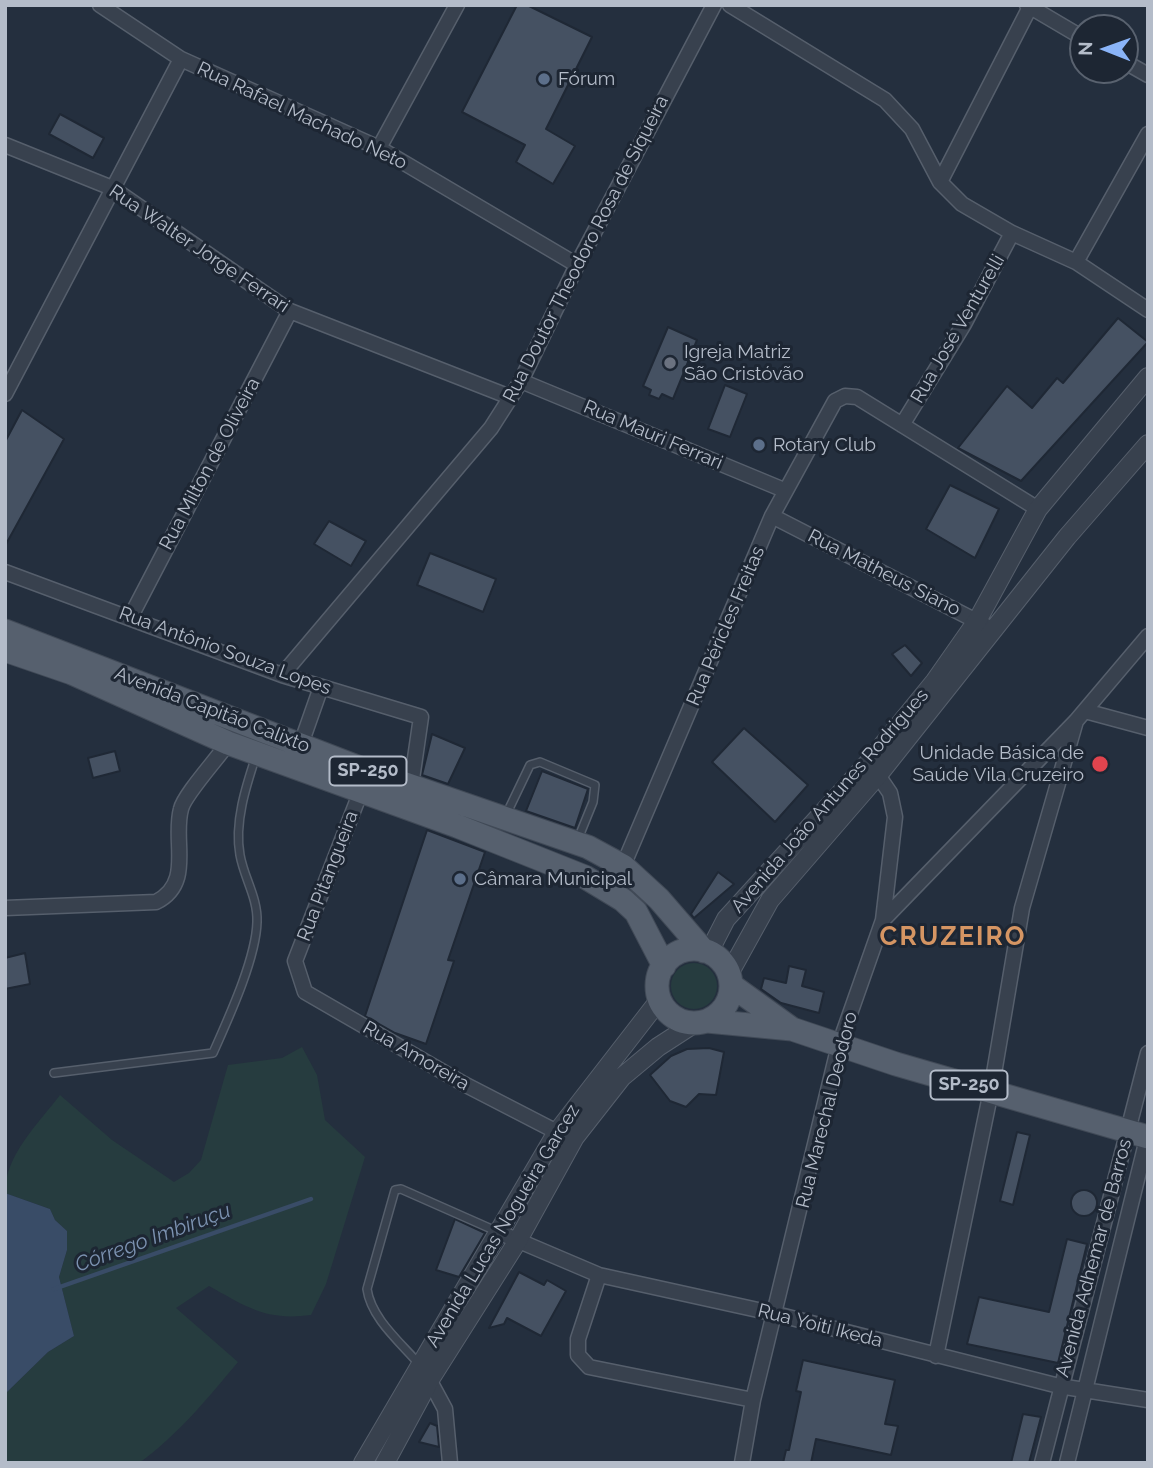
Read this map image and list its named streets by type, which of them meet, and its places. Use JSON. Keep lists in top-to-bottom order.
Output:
{
  "streets": {
    "main road": ["Avenida Capitão Calixto", "SP-250"],
    "street": [
      "Rua Rafael Machado Neto",
      "Rua Walter Jorge Ferrari",
      "Rua Doutor Theodoro Rosa de Siqueira",
      "Rua José Venturelli",
      "Rua Mauri Ferrari",
      "Rua Milton de Oliveira",
      "Rua Matheus Siano",
      "Rua Péricles Freitas",
      "Rua Antônio Souza Lopes",
      "Avenida João Antunes Rodrigues",
      "Rua Pitangueira",
      "Rua Amoreira",
      "Rua Marechal Deodoro",
      "Avenida Lucas Nogueira Garcez",
      "Avenida Adhemar de Barros",
      "Rua Yoiti Ikeda"
    ]
  },
  "crossings": [
    ["Rua Rafael Machado Neto", "Rua Doutor Theodoro Rosa de Siqueira"],
    ["Rua Walter Jorge Ferrari", "Rua Doutor Theodoro Rosa de Siqueira"],
    ["Rua Walter Jorge Ferrari", "Rua Milton de Oliveira"],
    ["Rua Doutor Theodoro Rosa de Siqueira", "Rua Mauri Ferrari"],
    ["Rua Doutor Theodoro Rosa de Siqueira", "Rua Antônio Souza Lopes"],
    ["Rua José Venturelli", "Rua Péricles Freitas"],
    ["Rua Mauri Ferrari", "Rua Péricles Freitas"],
    ["Rua Milton de Oliveira", "Rua Antônio Souza Lopes"],
    ["Rua Matheus Siano", "Rua Péricles Freitas"],
    ["Rua Matheus Siano", "Avenida João Antunes Rodrigues"],
    ["Rua Péricles Freitas", "Avenida Capitão Calixto"],
    ["Rua Antônio Souza Lopes", "Avenida Capitão Calixto"],
    ["Avenida Capitão Calixto", "SP-250"],
    ["Avenida Capitão Calixto", "Avenida João Antunes Rodrigues"],
    ["Avenida Capitão Calixto", "Rua Pitangueira"],
    ["Avenida Capitão Calixto", "Avenida Lucas Nogueira Garcez"],
    ["SP-250", "Avenida João Antunes Rodrigues"],
    ["SP-250", "Rua Marechal Deodoro"],
    ["SP-250", "Avenida Lucas Nogueira Garcez"],
    ["SP-250", "Avenida Adhemar de Barros"],
    ["Avenida João Antunes Rodrigues", "Rua Marechal Deodoro"],
    ["Avenida João Antunes Rodrigues", "Avenida Lucas Nogueira Garcez"],
    ["Rua Pitangueira", "Rua Amoreira"],
    ["Rua Amoreira", "Avenida Lucas Nogueira Garcez"],
    ["Rua Marechal Deodoro", "Rua Yoiti Ikeda"],
    ["Avenida Lucas Nogueira Garcez", "Rua Yoiti Ikeda"],
    ["Avenida Adhemar de Barros", "Rua Yoiti Ikeda"]
  ],
  "districts": ["CRUZEIRO"],
  "water": ["Córrego Imbiruçu"],
  "places": [
    "Fórum",
    "Igreja Matriz São Cristóvão",
    "Rotary Club",
    "Unidade Básica de Saúde Vila Cruzeiro",
    "Câmara Municipal"
  ],
  "north": "left"
}
